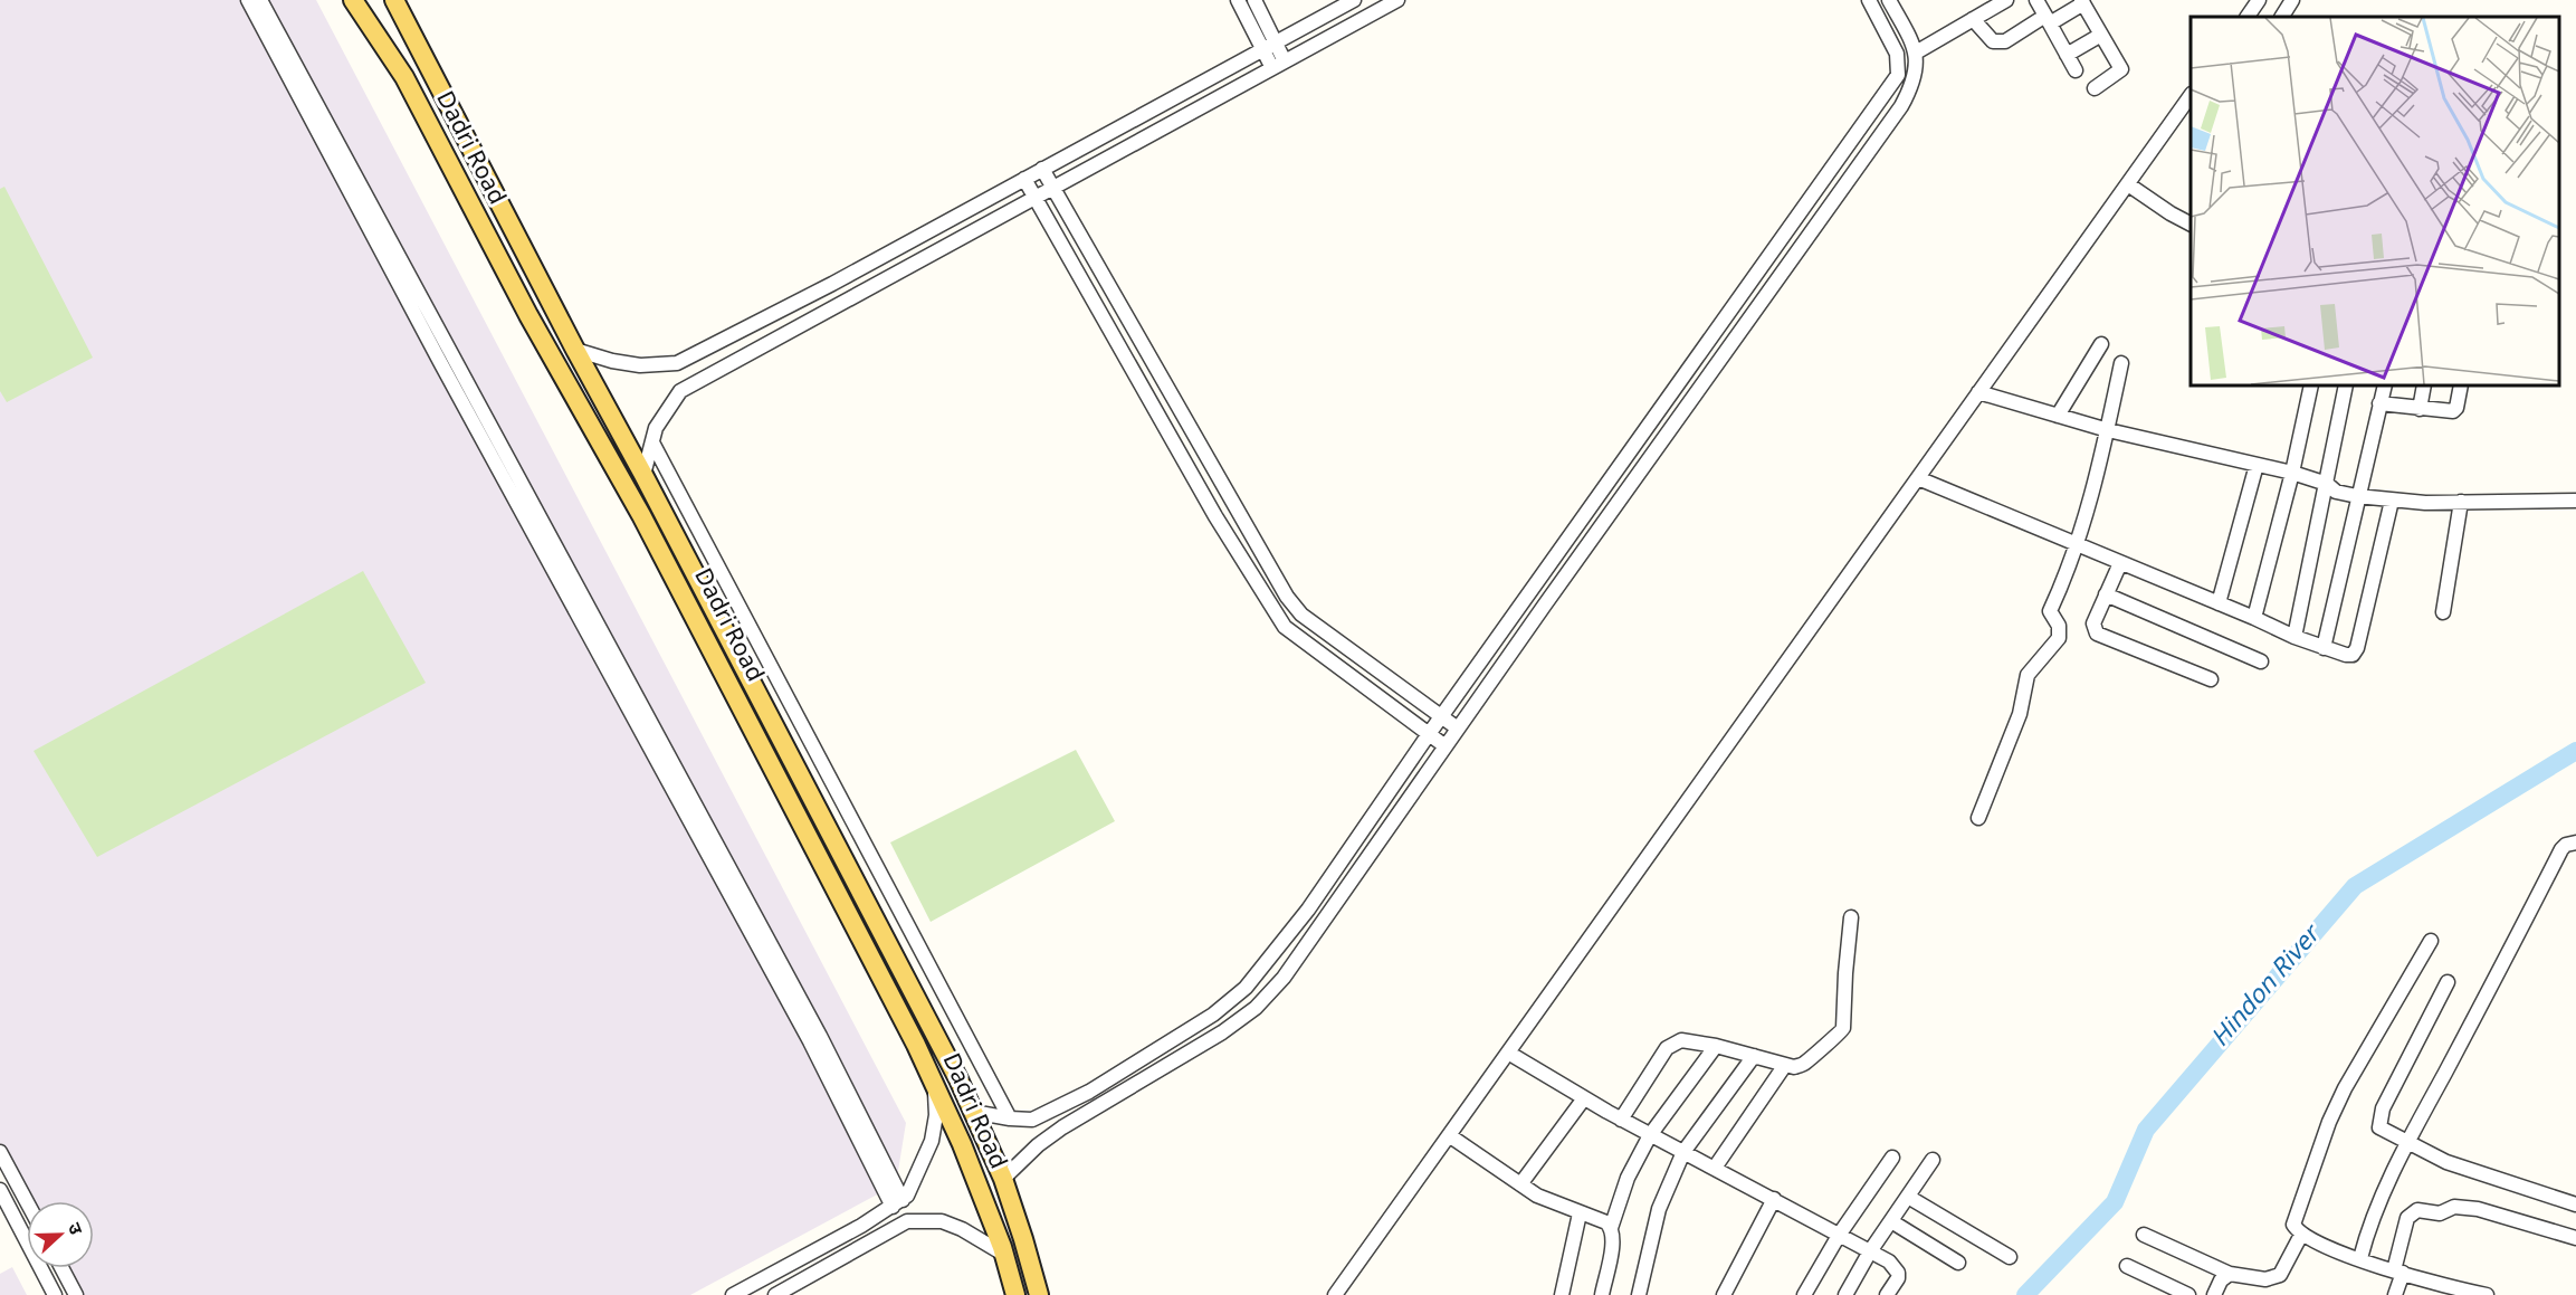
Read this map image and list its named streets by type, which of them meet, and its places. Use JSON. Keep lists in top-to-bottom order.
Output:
{
  "streets": {
    "main road": ["Dadri Road"]
  },
  "water": ["Hindon River"],
  "north": "right"
}
